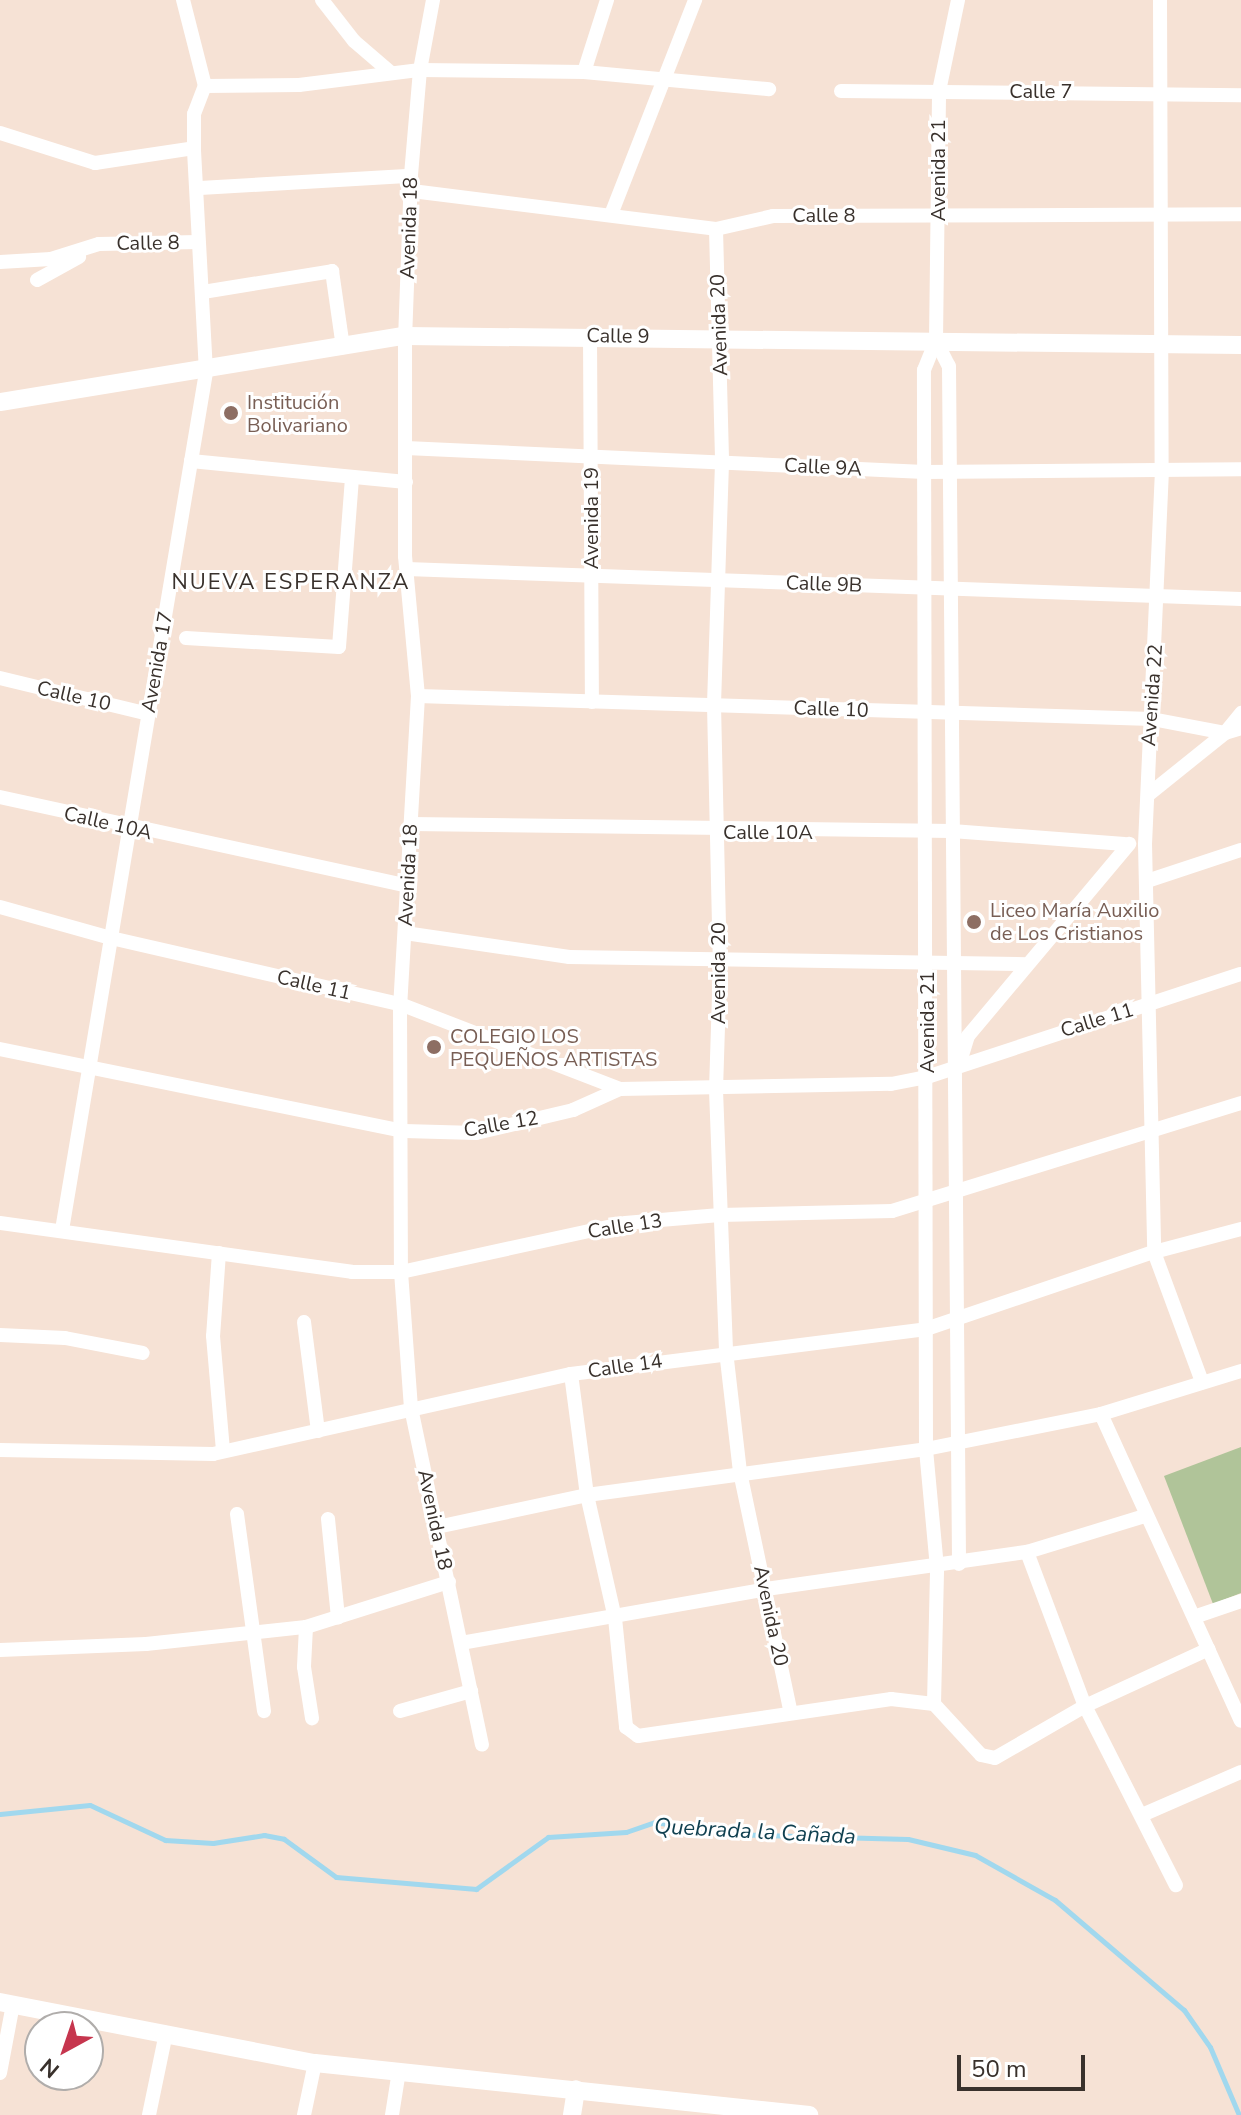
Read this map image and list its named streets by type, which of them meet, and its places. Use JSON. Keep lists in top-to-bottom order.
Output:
{
  "streets": {
    "street": [
      "Calle 7",
      "Avenida 21",
      "Calle 8",
      "Avenida 18",
      "Avenida 20",
      "Calle 9",
      "Calle 9A",
      "Avenida 19",
      "Calle 9B",
      "Avenida 17",
      "Avenida 22",
      "Calle 10",
      "Calle 10A",
      "Calle 11",
      "Calle 12",
      "Calle 13",
      "Calle 14"
    ]
  },
  "crossings": [
    ["Calle 7", "Avenida 21"],
    ["Calle 7", "Avenida 22"],
    ["Avenida 21", "Calle 8"],
    ["Avenida 21", "Calle 9"],
    ["Avenida 21", "Calle 9A"],
    ["Avenida 21", "Calle 9B"],
    ["Avenida 21", "Calle 10"],
    ["Avenida 21", "Calle 10A"],
    ["Avenida 21", "Calle 11"],
    ["Avenida 21", "Calle 12"],
    ["Avenida 21", "Calle 13"],
    ["Avenida 21", "Calle 14"],
    ["Calle 8", "Avenida 18"],
    ["Calle 8", "Avenida 20"],
    ["Calle 8", "Avenida 17"],
    ["Calle 8", "Avenida 22"],
    ["Avenida 18", "Calle 9"],
    ["Avenida 18", "Calle 9A"],
    ["Avenida 18", "Calle 9B"],
    ["Avenida 18", "Calle 10"],
    ["Avenida 18", "Calle 10A"],
    ["Avenida 18", "Calle 11"],
    ["Avenida 18", "Calle 12"],
    ["Avenida 18", "Calle 13"],
    ["Avenida 18", "Calle 14"],
    ["Avenida 20", "Calle 9"],
    ["Avenida 20", "Calle 9A"],
    ["Avenida 20", "Calle 9B"],
    ["Avenida 20", "Calle 10"],
    ["Avenida 20", "Calle 10A"],
    ["Avenida 20", "Calle 12"],
    ["Avenida 20", "Calle 13"],
    ["Avenida 20", "Calle 14"],
    ["Calle 9", "Avenida 19"],
    ["Calle 9", "Avenida 17"],
    ["Calle 9", "Avenida 22"],
    ["Calle 9A", "Avenida 19"],
    ["Calle 9A", "Avenida 22"],
    ["Avenida 19", "Calle 9B"],
    ["Avenida 19", "Calle 10"],
    ["Calle 9B", "Avenida 22"],
    ["Avenida 17", "Calle 10"],
    ["Avenida 17", "Calle 10A"],
    ["Avenida 17", "Calle 11"],
    ["Avenida 17", "Calle 12"],
    ["Avenida 17", "Calle 13"],
    ["Avenida 22", "Calle 10"],
    ["Avenida 22", "Calle 10A"],
    ["Avenida 22", "Calle 11"],
    ["Avenida 22", "Calle 13"],
    ["Avenida 22", "Calle 14"],
    ["Calle 11", "Calle 12"]
  ],
  "districts": ["NUEVA ESPERANZA"],
  "water": ["Quebrada la Cañada"],
  "places": ["Institución Bolivariano", "Liceo María Auxilio de Los Cristianos", "COLEGIO LOS PEQUEÑOS ARTISTAS"],
  "scale_bar": "50 m",
  "north": "bottom left"
}
